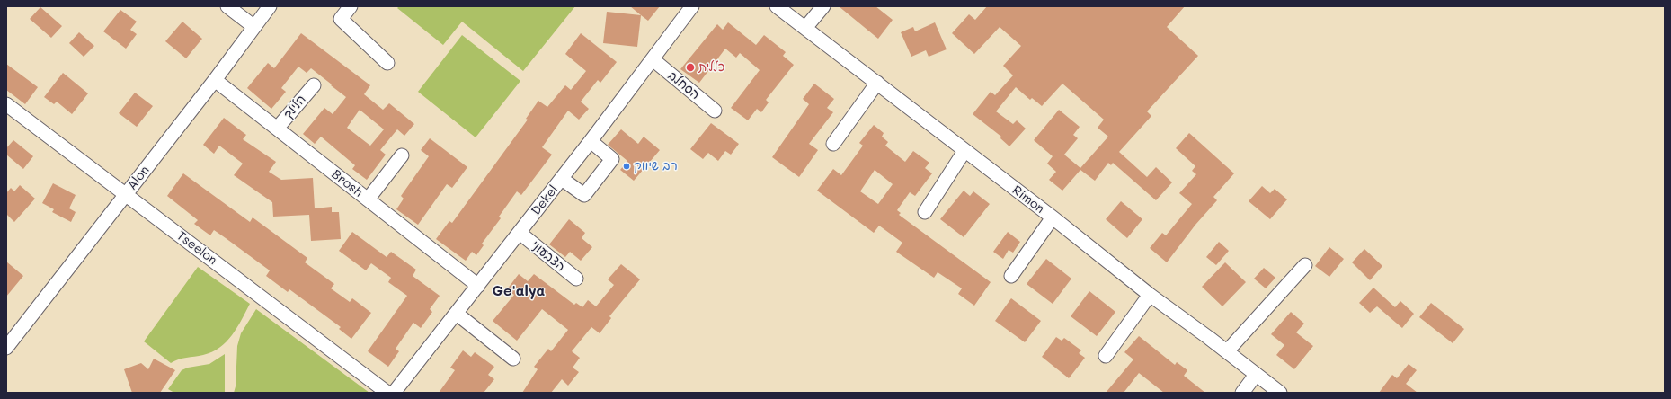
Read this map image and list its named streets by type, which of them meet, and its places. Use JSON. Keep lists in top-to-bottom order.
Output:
{
  "streets": {
    "street": [
      "הסחלב",
      "הלילך",
      "Alon",
      "Brosh",
      "Rimon",
      "Dekel",
      "Tseelon",
      "הצבעוני"
    ]
  },
  "crossings": [
    ["הסחלב", "Dekel"],
    ["הלילך", "Brosh"],
    ["Alon", "Brosh"],
    ["Alon", "Tseelon"],
    ["Brosh", "Dekel"],
    ["Dekel", "הצבעוני"]
  ],
  "districts": ["Ge'alya"],
  "places": ["כללית", "רב שיווק"]
}
